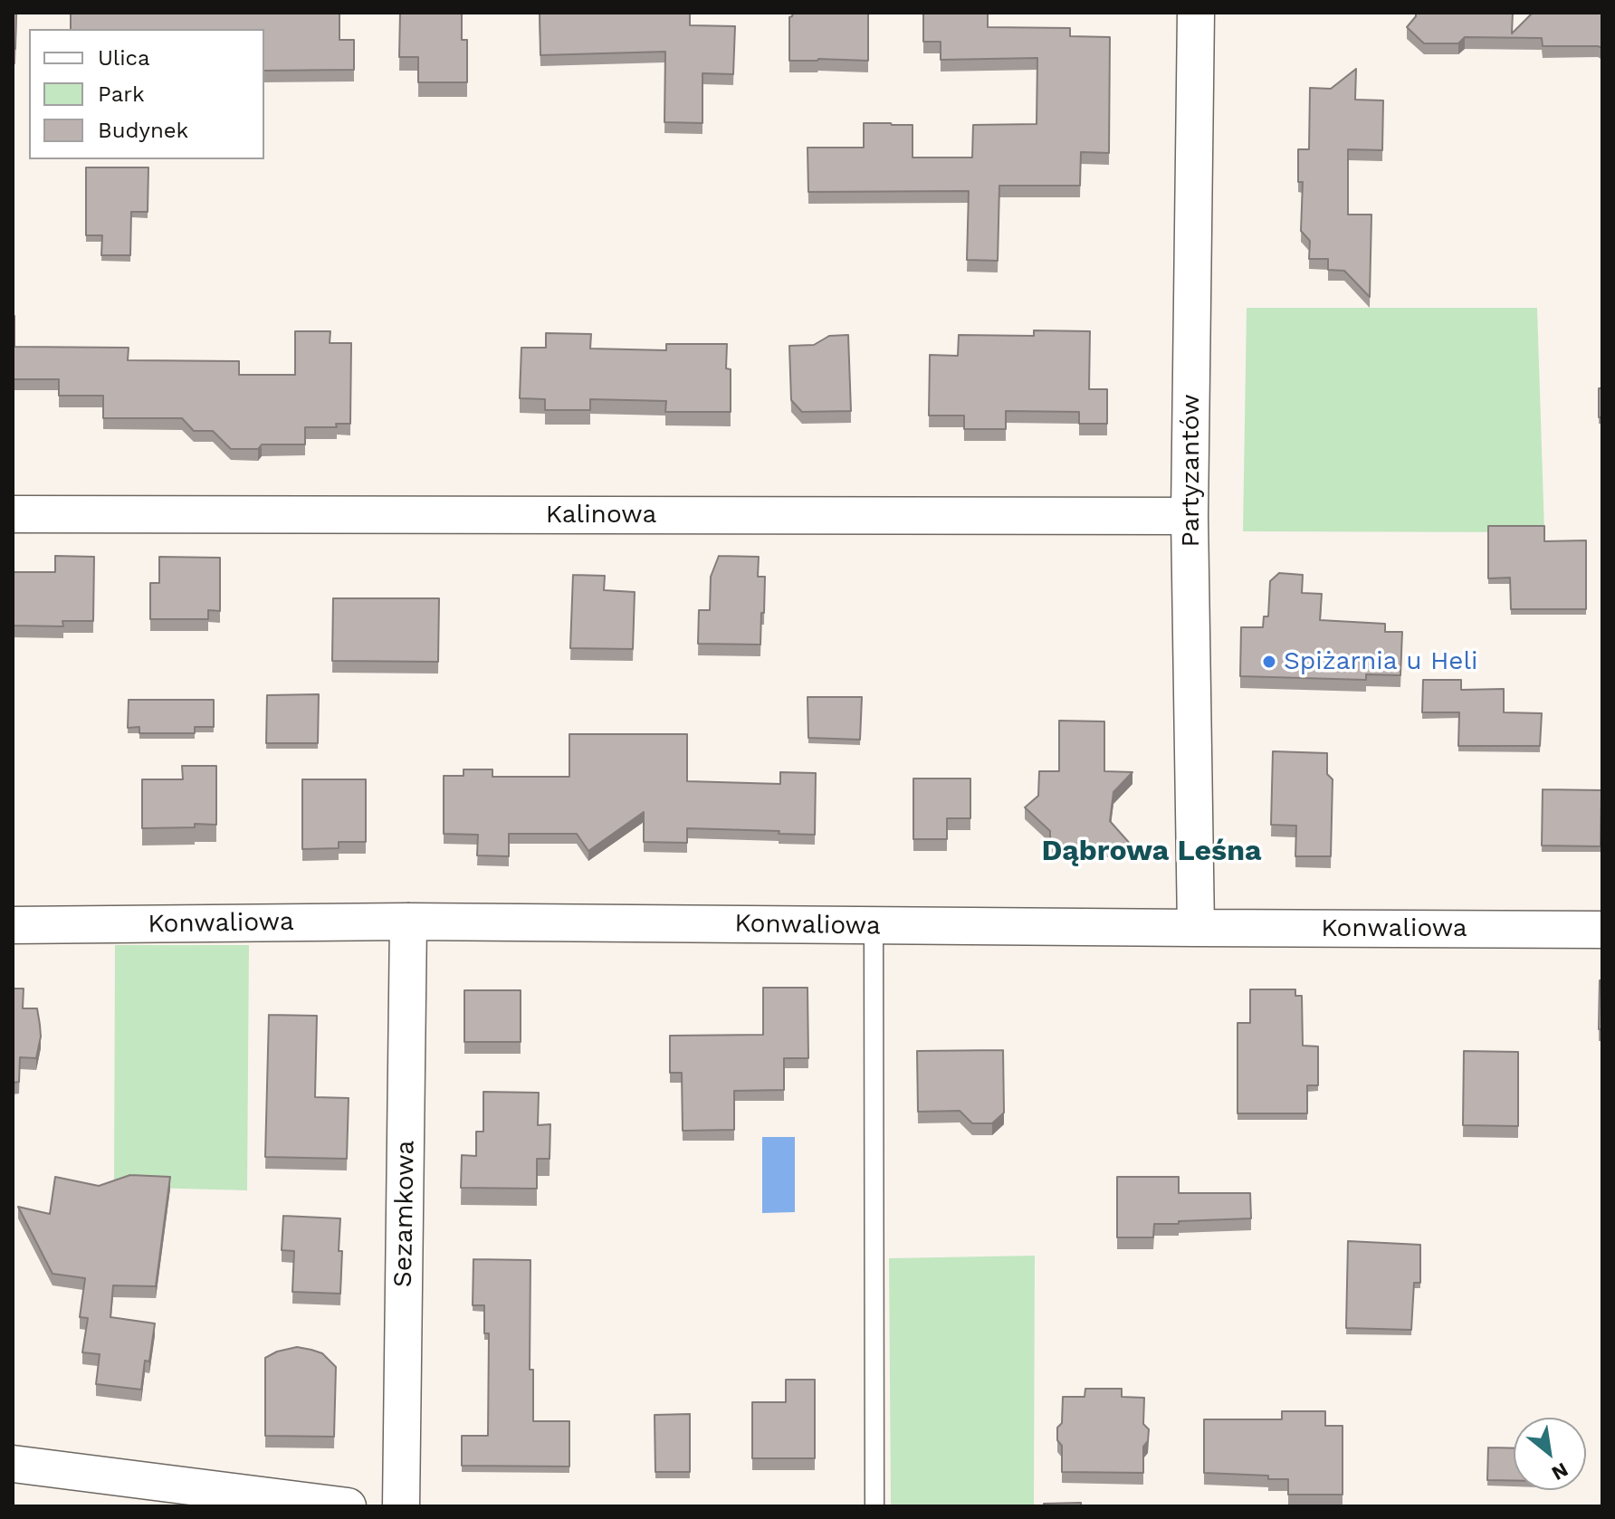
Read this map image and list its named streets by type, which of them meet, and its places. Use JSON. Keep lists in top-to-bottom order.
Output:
{
  "streets": {
    "street": [
      "Partyzantów",
      "Kalinowa",
      "Konwaliowa",
      "Sezamkowa"
    ]
  },
  "crossings": [
    ["Partyzantów", "Kalinowa"],
    ["Partyzantów", "Konwaliowa"],
    ["Konwaliowa", "Sezamkowa"]
  ],
  "districts": ["Dąbrowa Leśna"],
  "places": ["Spiżarnia u Heli"],
  "legend": ["Ulica", "Park", "Budynek"],
  "north": "bottom right"
}
